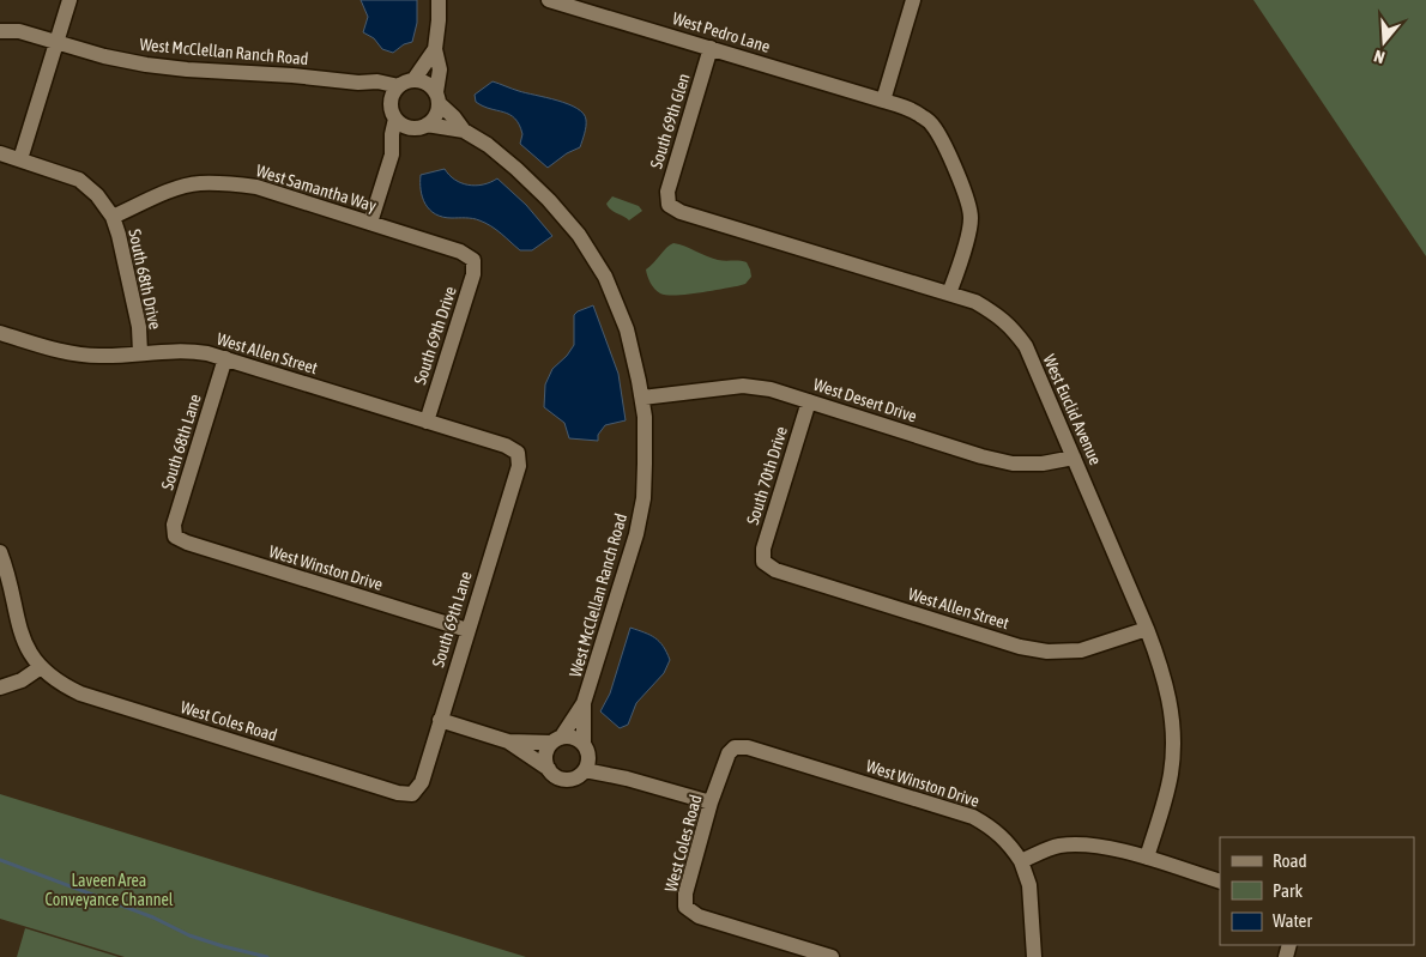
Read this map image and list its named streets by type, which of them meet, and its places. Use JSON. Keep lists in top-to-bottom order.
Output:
{
  "streets": {
    "street": [
      "West Pedro Lane",
      "West McClellan Ranch Road",
      "South 69th Glen",
      "West Samantha Way",
      "South 68th Drive",
      "South 69th Drive",
      "West Allen Street",
      "West Desert Drive",
      "West Euclid Avenue",
      "South 68th Lane",
      "South 70th Drive",
      "West Winston Drive",
      "South 69th Lane",
      "West Coles Road"
    ]
  },
  "crossings": [
    ["West Pedro Lane", "South 69th Glen"],
    ["West Pedro Lane", "West Euclid Avenue"],
    ["West McClellan Ranch Road", "West Desert Drive"],
    ["South 69th Glen", "West Euclid Avenue"],
    ["West Samantha Way", "South 68th Drive"],
    ["West Samantha Way", "South 69th Drive"],
    ["South 68th Drive", "West Allen Street"],
    ["South 69th Drive", "West Allen Street"],
    ["West Allen Street", "West Euclid Avenue"],
    ["West Allen Street", "South 68th Lane"],
    ["West Allen Street", "South 70th Drive"],
    ["West Allen Street", "South 69th Lane"],
    ["West Desert Drive", "West Euclid Avenue"],
    ["West Desert Drive", "South 70th Drive"],
    ["South 68th Lane", "West Winston Drive"],
    ["West Winston Drive", "South 69th Lane"],
    ["West Winston Drive", "West Coles Road"],
    ["South 69th Lane", "West Coles Road"]
  ],
  "parks": ["Laveen Area Conveyance Channel"],
  "legend": ["Road", "Park", "Water"],
  "north": "bottom"
}
